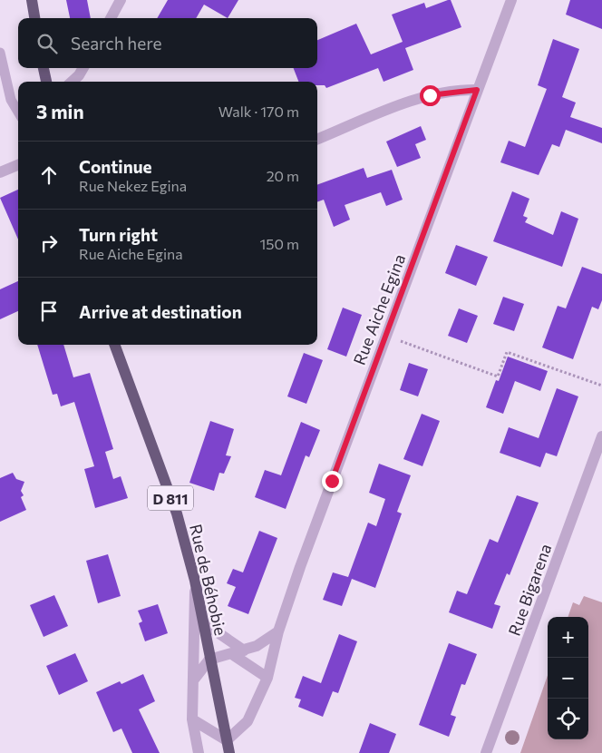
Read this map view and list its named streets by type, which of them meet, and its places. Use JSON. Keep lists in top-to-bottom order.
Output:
{
  "streets": {
    "main road": ["D 811", "Rue de Béhobie"],
    "street": ["Rue Aiche Egina", "Rue Bigarena"]
  },
  "crossings": [
    ["Rue Aiche Egina", "Rue de Béhobie"]
  ],
  "page": {
    "search": "Search here",
    "heading": ["3 min", "Walk · 170 m"],
    "list": [
      ["Continue", "Rue Nekez Egina", "20 m"],
      ["Turn right", "Rue Aiche Egina", "150 m"],
      "Arrive at destination"
    ],
    "map_buttons": ["+", "−"]
  }
}
